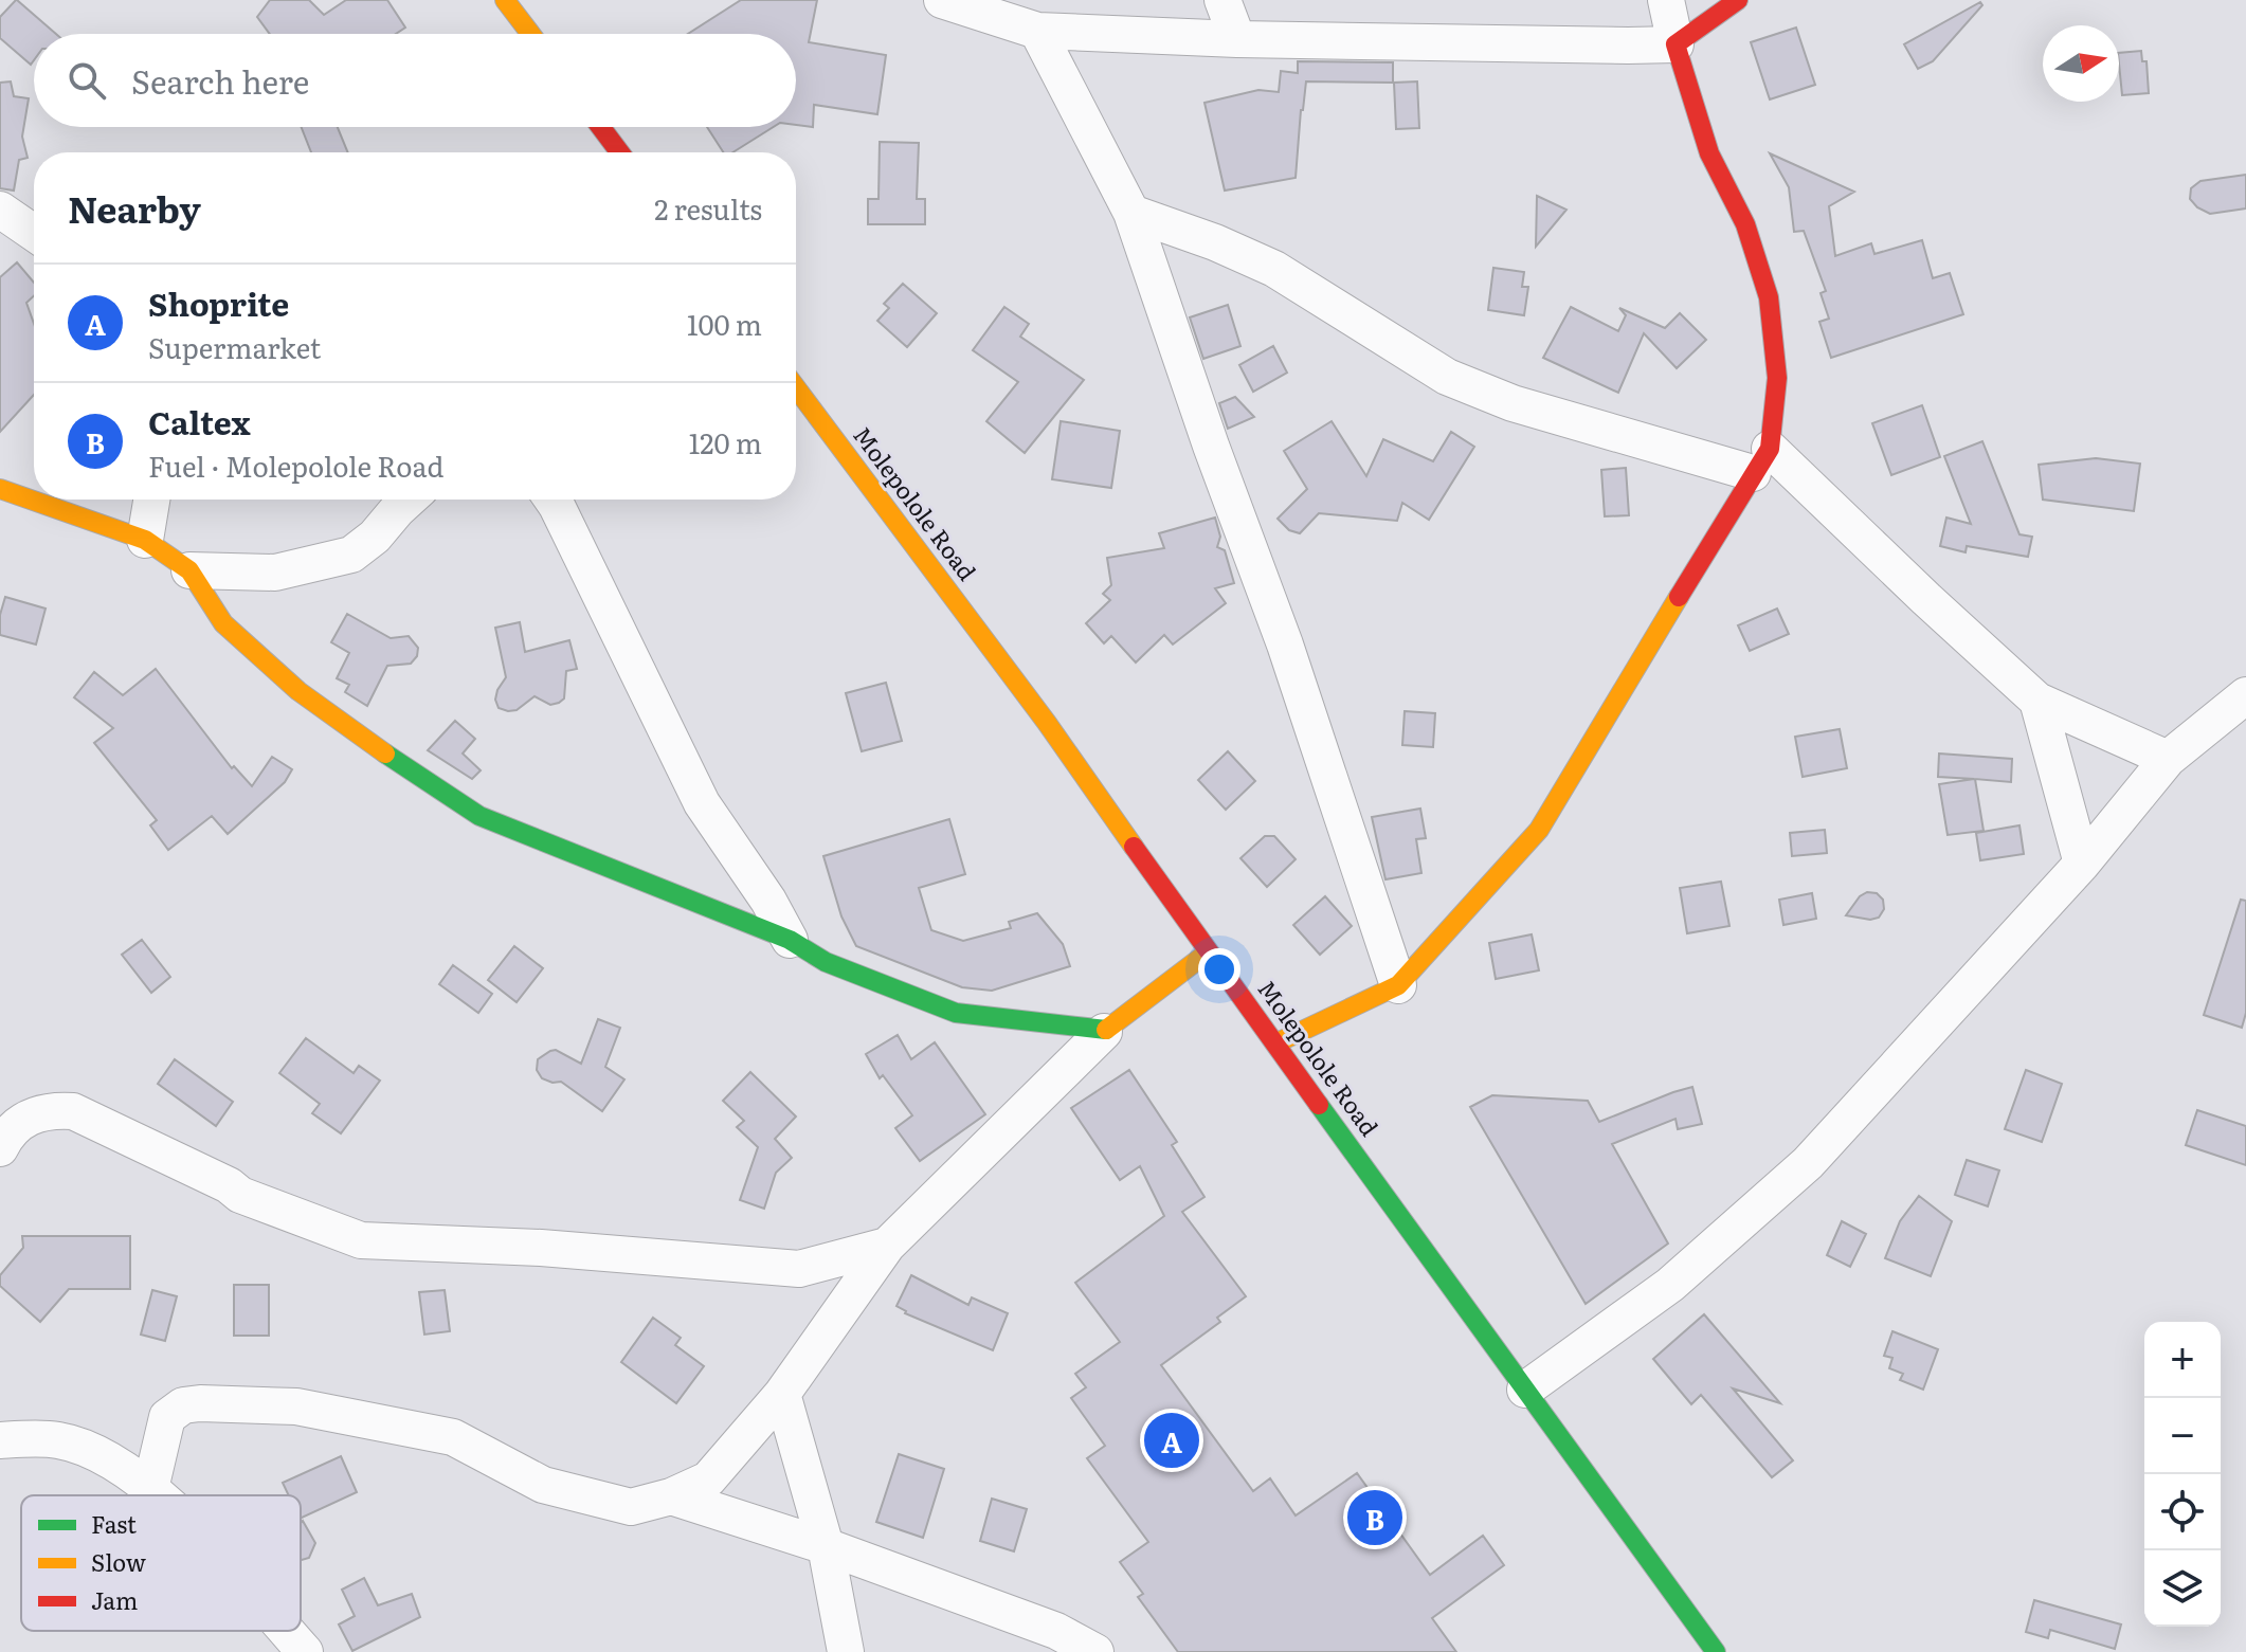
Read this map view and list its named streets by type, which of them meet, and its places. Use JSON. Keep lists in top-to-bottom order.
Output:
{
  "streets": {
    "street": ["Molepolole Road"]
  },
  "legend": ["Fast", "Slow", "Jam"],
  "north": "right",
  "page": {
    "search": "Search here",
    "heading": ["Nearby", "2 results"],
    "list": [
      {
        "mark": "A",
        "name": "Shoprite",
        "note": "Supermarket",
        "value": "100 m"
      },
      {
        "mark": "B",
        "name": "Caltex",
        "note": "Fuel · Molepolole Road",
        "value": "120 m"
      }
    ],
    "map_buttons": ["+", "−"],
    "pins": ["A", "B"]
  }
}
